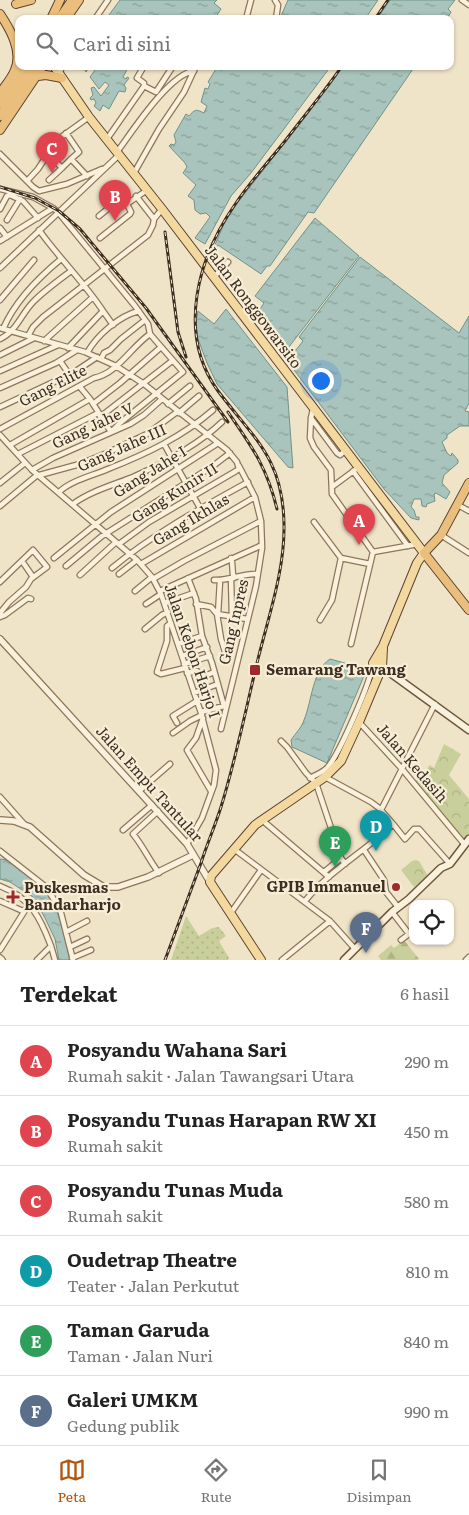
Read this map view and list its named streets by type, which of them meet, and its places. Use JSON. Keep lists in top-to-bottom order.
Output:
{
  "streets": {
    "highway": ["Jalan Ronggowarsito"],
    "main road": ["Jalan Empu Tantular"],
    "street": [
      "Gang Elite",
      "Gang Jahe V",
      "Gang Jahe III",
      "Gang Jahe I",
      "Gang Kunir II",
      "Gang Ikhlas",
      "Gang Inpres",
      "Jalan Kebon Harjo I",
      "Jalan Kedasih"
    ]
  },
  "crossings": [
    ["Gang Elite", "Gang Inpres"],
    ["Gang Jahe V", "Gang Inpres"],
    ["Gang Jahe V", "Jalan Kebon Harjo I"],
    ["Gang Jahe III", "Gang Inpres"],
    ["Gang Jahe III", "Jalan Kebon Harjo I"],
    ["Gang Jahe I", "Gang Inpres"],
    ["Gang Jahe I", "Jalan Kebon Harjo I"],
    ["Gang Kunir II", "Gang Inpres"],
    ["Gang Kunir II", "Jalan Kebon Harjo I"],
    ["Gang Ikhlas", "Gang Inpres"],
    ["Gang Ikhlas", "Jalan Kebon Harjo I"],
    ["Gang Inpres", "Jalan Kebon Harjo I"],
    ["Jalan Kebon Harjo I", "Jalan Empu Tantular"]
  ],
  "places": {
    "transit": ["Semarang Tawang"],
    "other": ["GPIB Immanuel"],
    "health": ["Puskesmas Bandarharjo"]
  },
  "page": {
    "search": "Cari di sini",
    "pins": [
      "C",
      "B",
      "A",
      "D",
      "E",
      "F"
    ],
    "heading": ["Terdekat", "6 hasil"],
    "list": [
      {
        "mark": "A",
        "name": "Posyandu Wahana Sari",
        "note": "Rumah sakit · Jalan Tawangsari Utara",
        "value": "290 m"
      },
      {
        "mark": "B",
        "name": "Posyandu Tunas Harapan RW XI",
        "note": "Rumah sakit",
        "value": "450 m"
      },
      {
        "mark": "C",
        "name": "Posyandu Tunas Muda",
        "note": "Rumah sakit",
        "value": "580 m"
      },
      {
        "mark": "D",
        "name": "Oudetrap Theatre",
        "note": "Teater · Jalan Perkutut",
        "value": "810 m"
      },
      {
        "mark": "E",
        "name": "Taman Garuda",
        "note": "Taman · Jalan Nuri",
        "value": "840 m"
      },
      {
        "mark": "F",
        "name": "Galeri UMKM",
        "note": "Gedung publik",
        "value": "990 m"
      }
    ],
    "nav": ["Peta", "Rute", "Disimpan"]
  }
}
